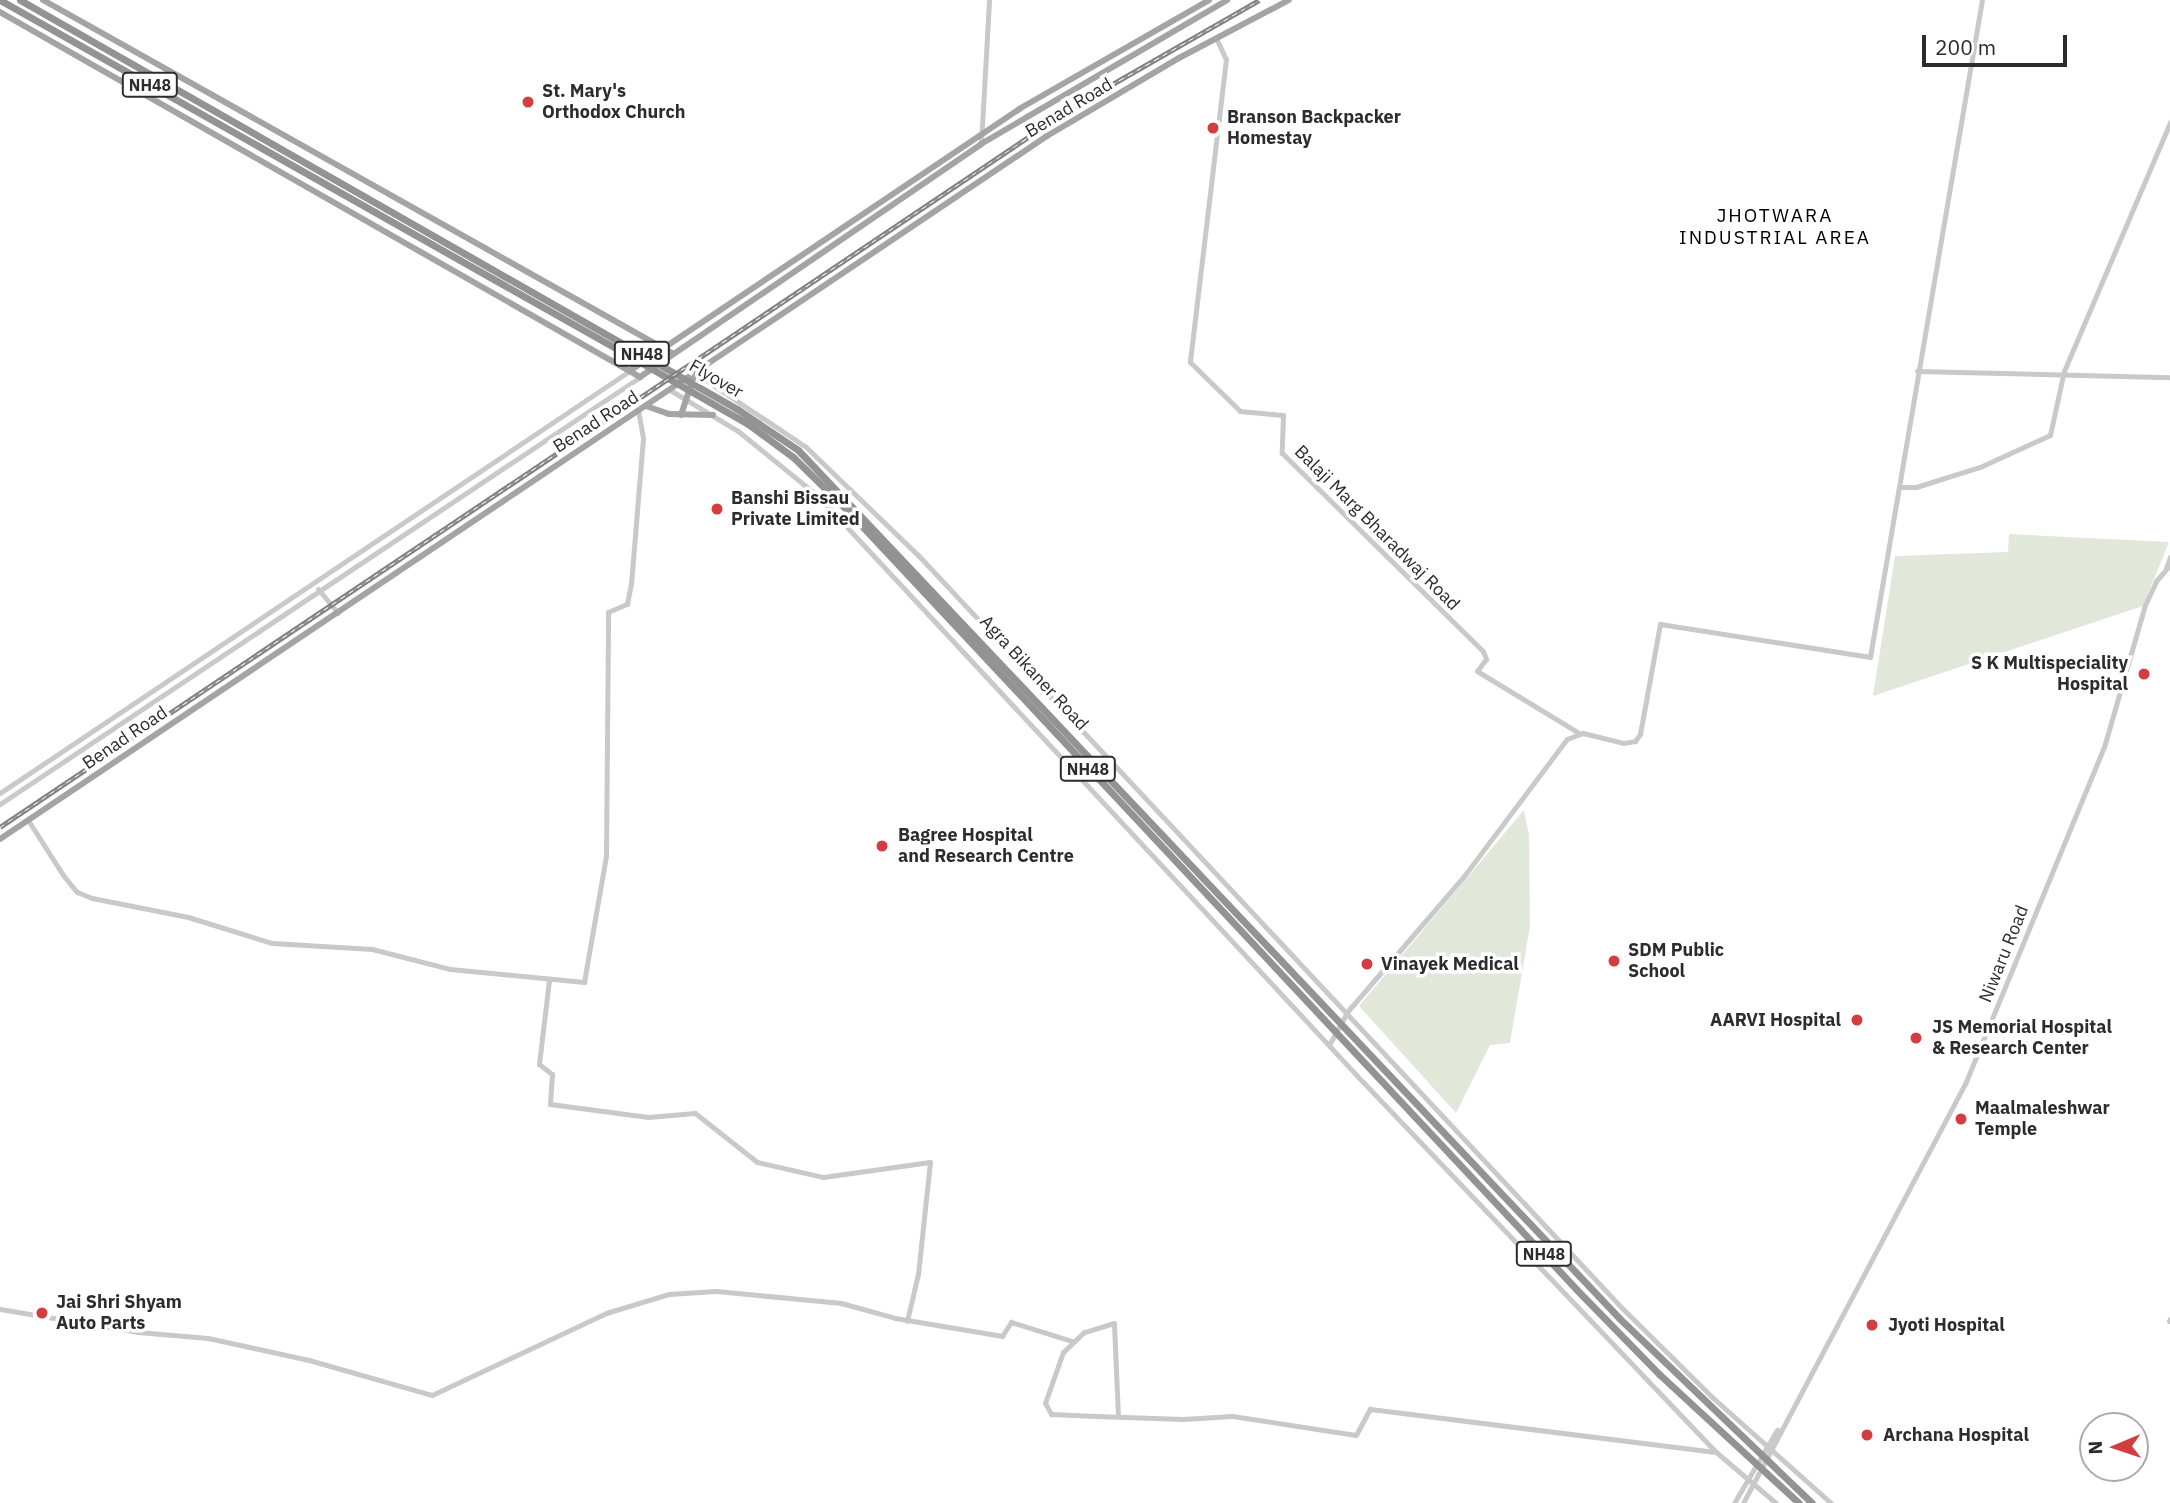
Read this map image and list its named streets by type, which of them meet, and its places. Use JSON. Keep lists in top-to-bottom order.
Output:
{
  "streets": {
    "highway": ["NH48", "Flyover", "Agra Bikaner Road"],
    "main road": ["Benad Road"],
    "street": ["Balaji Marg Bharadwaj Road", "Niwaru Road"]
  },
  "crossings": [
    ["NH48", "Flyover"],
    ["NH48", "Agra Bikaner Road"],
    ["Benad Road", "Balaji Marg Bharadwaj Road"],
    ["Flyover", "Agra Bikaner Road"]
  ],
  "districts": ["JHOTWARA INDUSTRIAL AREA"],
  "places": [
    "St. Mary's Orthodox Church",
    "Branson Backpacker Homestay",
    "Banshi Bissau Private Limited",
    "S K Multispeciality Hospital",
    "Bagree Hospital and Research Centre",
    "SDM Public School",
    "Vinayek Medical",
    "AARVI Hospital",
    "JS Memorial Hospital & Research Center",
    "Maalmaleshwar Temple",
    "Jai Shri Shyam Auto Parts",
    "Jyoti Hospital",
    "Archana Hospital"
  ],
  "scale_bar": "200 m",
  "north": "left"
}
